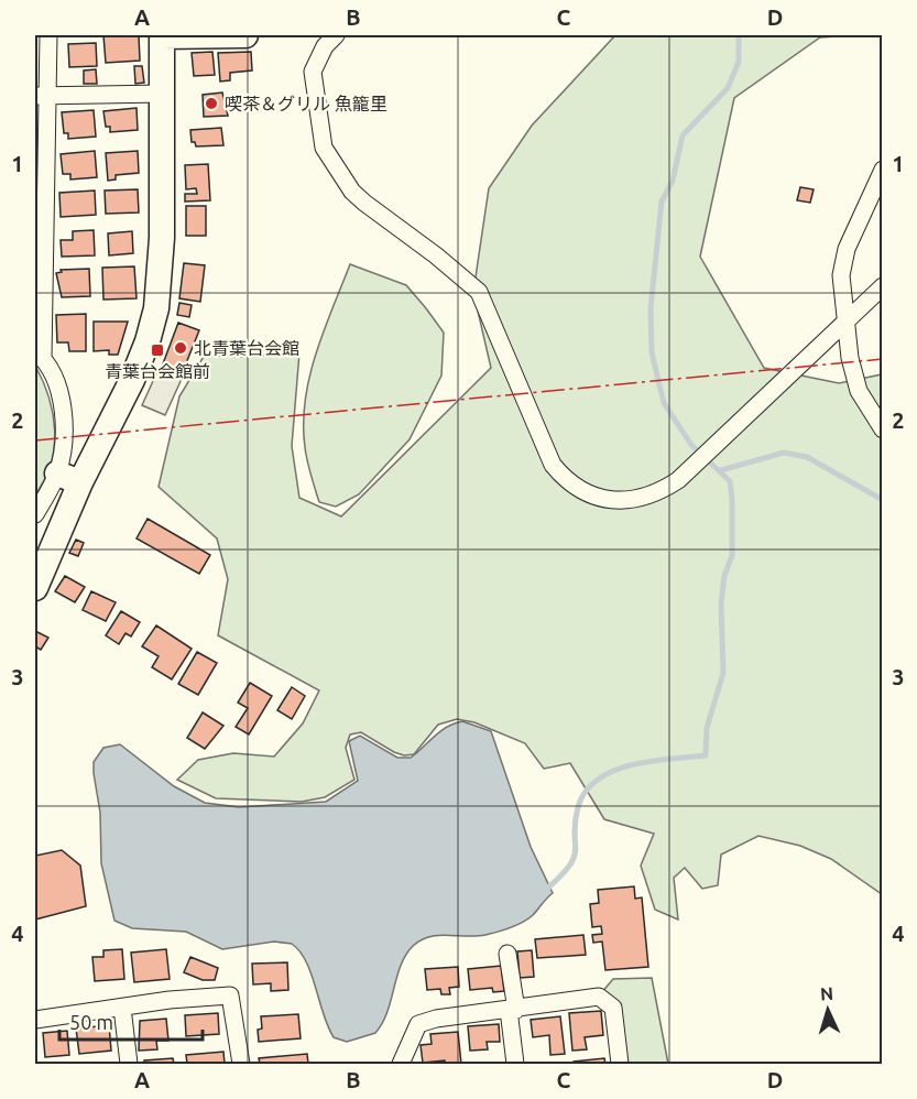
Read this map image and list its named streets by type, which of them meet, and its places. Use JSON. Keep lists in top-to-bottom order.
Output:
{
  "places": {
    "other": ["喫茶＆グリル 魚籠里", "北青葉台会館"],
    "transit": ["青葉台会館前"]
  },
  "scale_bar": "50 m",
  "north": "top",
  "grid": {
    "columns": [
      "A",
      "B",
      "C",
      "D"
    ],
    "rows": [
      "1",
      "2",
      "3",
      "4"
    ]
  }
}
